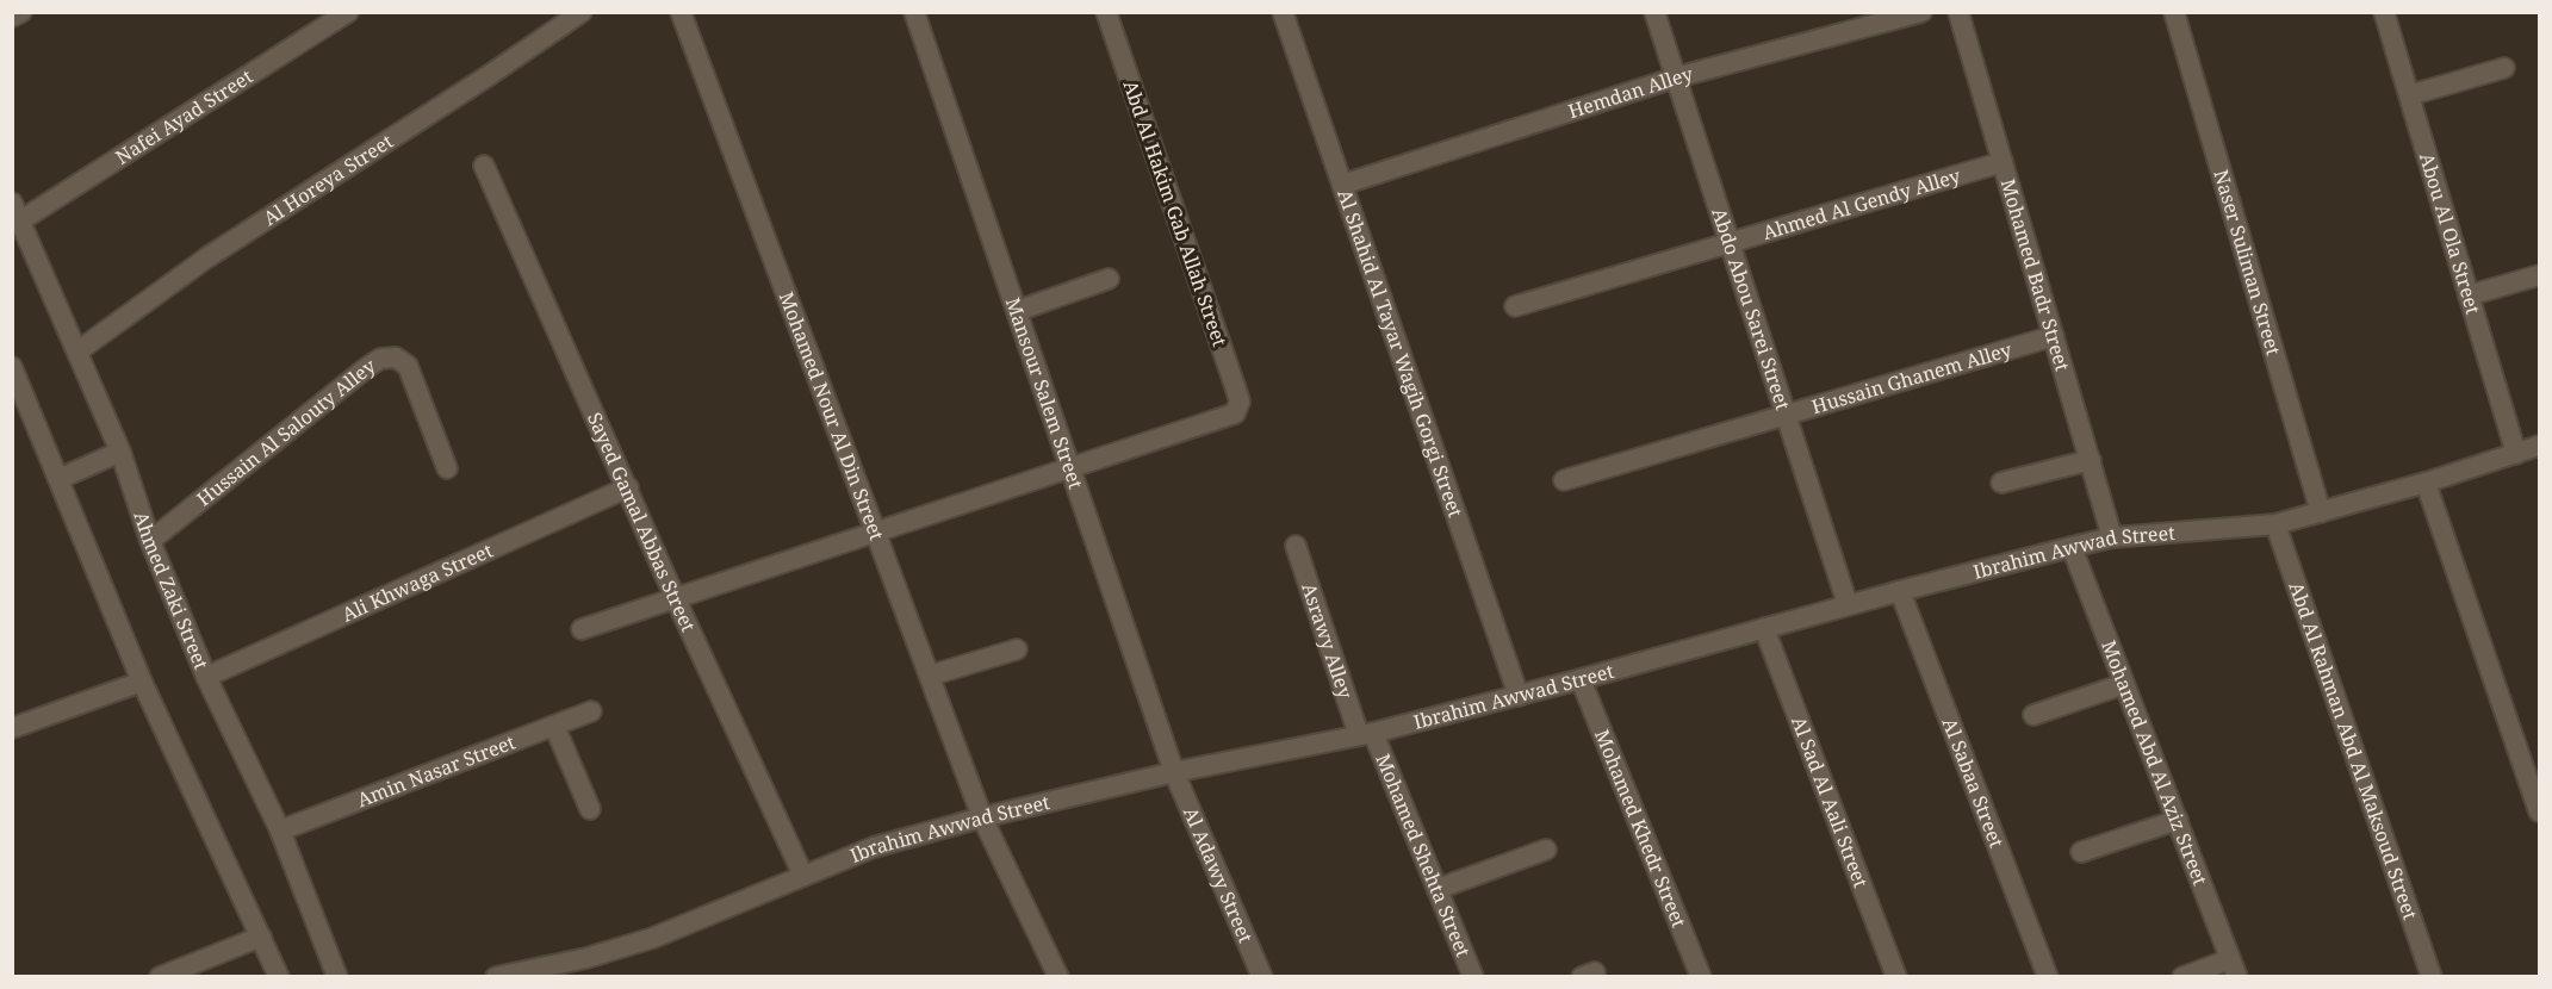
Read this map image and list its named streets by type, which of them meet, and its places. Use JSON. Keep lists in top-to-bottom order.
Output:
{
  "streets": {
    "street": [
      "Hemdan Alley",
      "Nafei Ayad Street",
      "Al Horeya Street",
      "Ahmed Al Gendy Alley",
      "Abd Al Hakim Gab Allah Street",
      "Abou Al Ola Street",
      "Naser Suliman Street",
      "Mohamed Badr Street",
      "Abdo Abou Sarei Street",
      "Al Shahid Al Tayar Wagih Gorgi Street",
      "Hussain Ghanem Alley",
      "Mansour Salem Street",
      "Mohamed Nour Al Din Street",
      "Hussain Al Salouty Alley",
      "Sayed Gamal Abbas Street",
      "Ibrahim Awwad Street",
      "Ali Khwaga Street",
      "Ahmed Zaki Street",
      "Asrawy Alley",
      "Abd Al Rahman Abd Al Maksoud Street",
      "Mohamed Abd Al Aziz Street",
      "Amin Nasar Street",
      "Al Sabaa Street",
      "Al Sad Al Aali Street",
      "Mohamed Khedr Street",
      "Mohamed Shehta Street",
      "Al Adawy Street"
    ]
  },
  "crossings": [
    ["Hemdan Alley", "Abdo Abou Sarei Street"],
    ["Hemdan Alley", "Al Shahid Al Tayar Wagih Gorgi Street"],
    ["Nafei Ayad Street", "Ahmed Zaki Street"],
    ["Al Horeya Street", "Ahmed Zaki Street"],
    ["Ahmed Al Gendy Alley", "Mohamed Badr Street"],
    ["Ahmed Al Gendy Alley", "Abdo Abou Sarei Street"],
    ["Abd Al Hakim Gab Allah Street", "Mansour Salem Street"],
    ["Abou Al Ola Street", "Ibrahim Awwad Street"],
    ["Naser Suliman Street", "Ibrahim Awwad Street"],
    ["Mohamed Badr Street", "Hussain Ghanem Alley"],
    ["Mohamed Badr Street", "Ibrahim Awwad Street"],
    ["Abdo Abou Sarei Street", "Hussain Ghanem Alley"],
    ["Abdo Abou Sarei Street", "Ibrahim Awwad Street"],
    ["Al Shahid Al Tayar Wagih Gorgi Street", "Ibrahim Awwad Street"],
    ["Mansour Salem Street", "Ibrahim Awwad Street"],
    ["Mansour Salem Street", "Al Adawy Street"],
    ["Mohamed Nour Al Din Street", "Ibrahim Awwad Street"],
    ["Hussain Al Salouty Alley", "Ahmed Zaki Street"],
    ["Sayed Gamal Abbas Street", "Ibrahim Awwad Street"],
    ["Sayed Gamal Abbas Street", "Ali Khwaga Street"],
    ["Ibrahim Awwad Street", "Asrawy Alley"],
    ["Ibrahim Awwad Street", "Abd Al Rahman Abd Al Maksoud Street"],
    ["Ibrahim Awwad Street", "Mohamed Abd Al Aziz Street"],
    ["Ibrahim Awwad Street", "Al Sabaa Street"],
    ["Ibrahim Awwad Street", "Al Sad Al Aali Street"],
    ["Ibrahim Awwad Street", "Mohamed Khedr Street"],
    ["Ibrahim Awwad Street", "Mohamed Shehta Street"],
    ["Ibrahim Awwad Street", "Al Adawy Street"],
    ["Ali Khwaga Street", "Ahmed Zaki Street"],
    ["Ahmed Zaki Street", "Amin Nasar Street"],
    ["Asrawy Alley", "Mohamed Shehta Street"]
  ]
}
